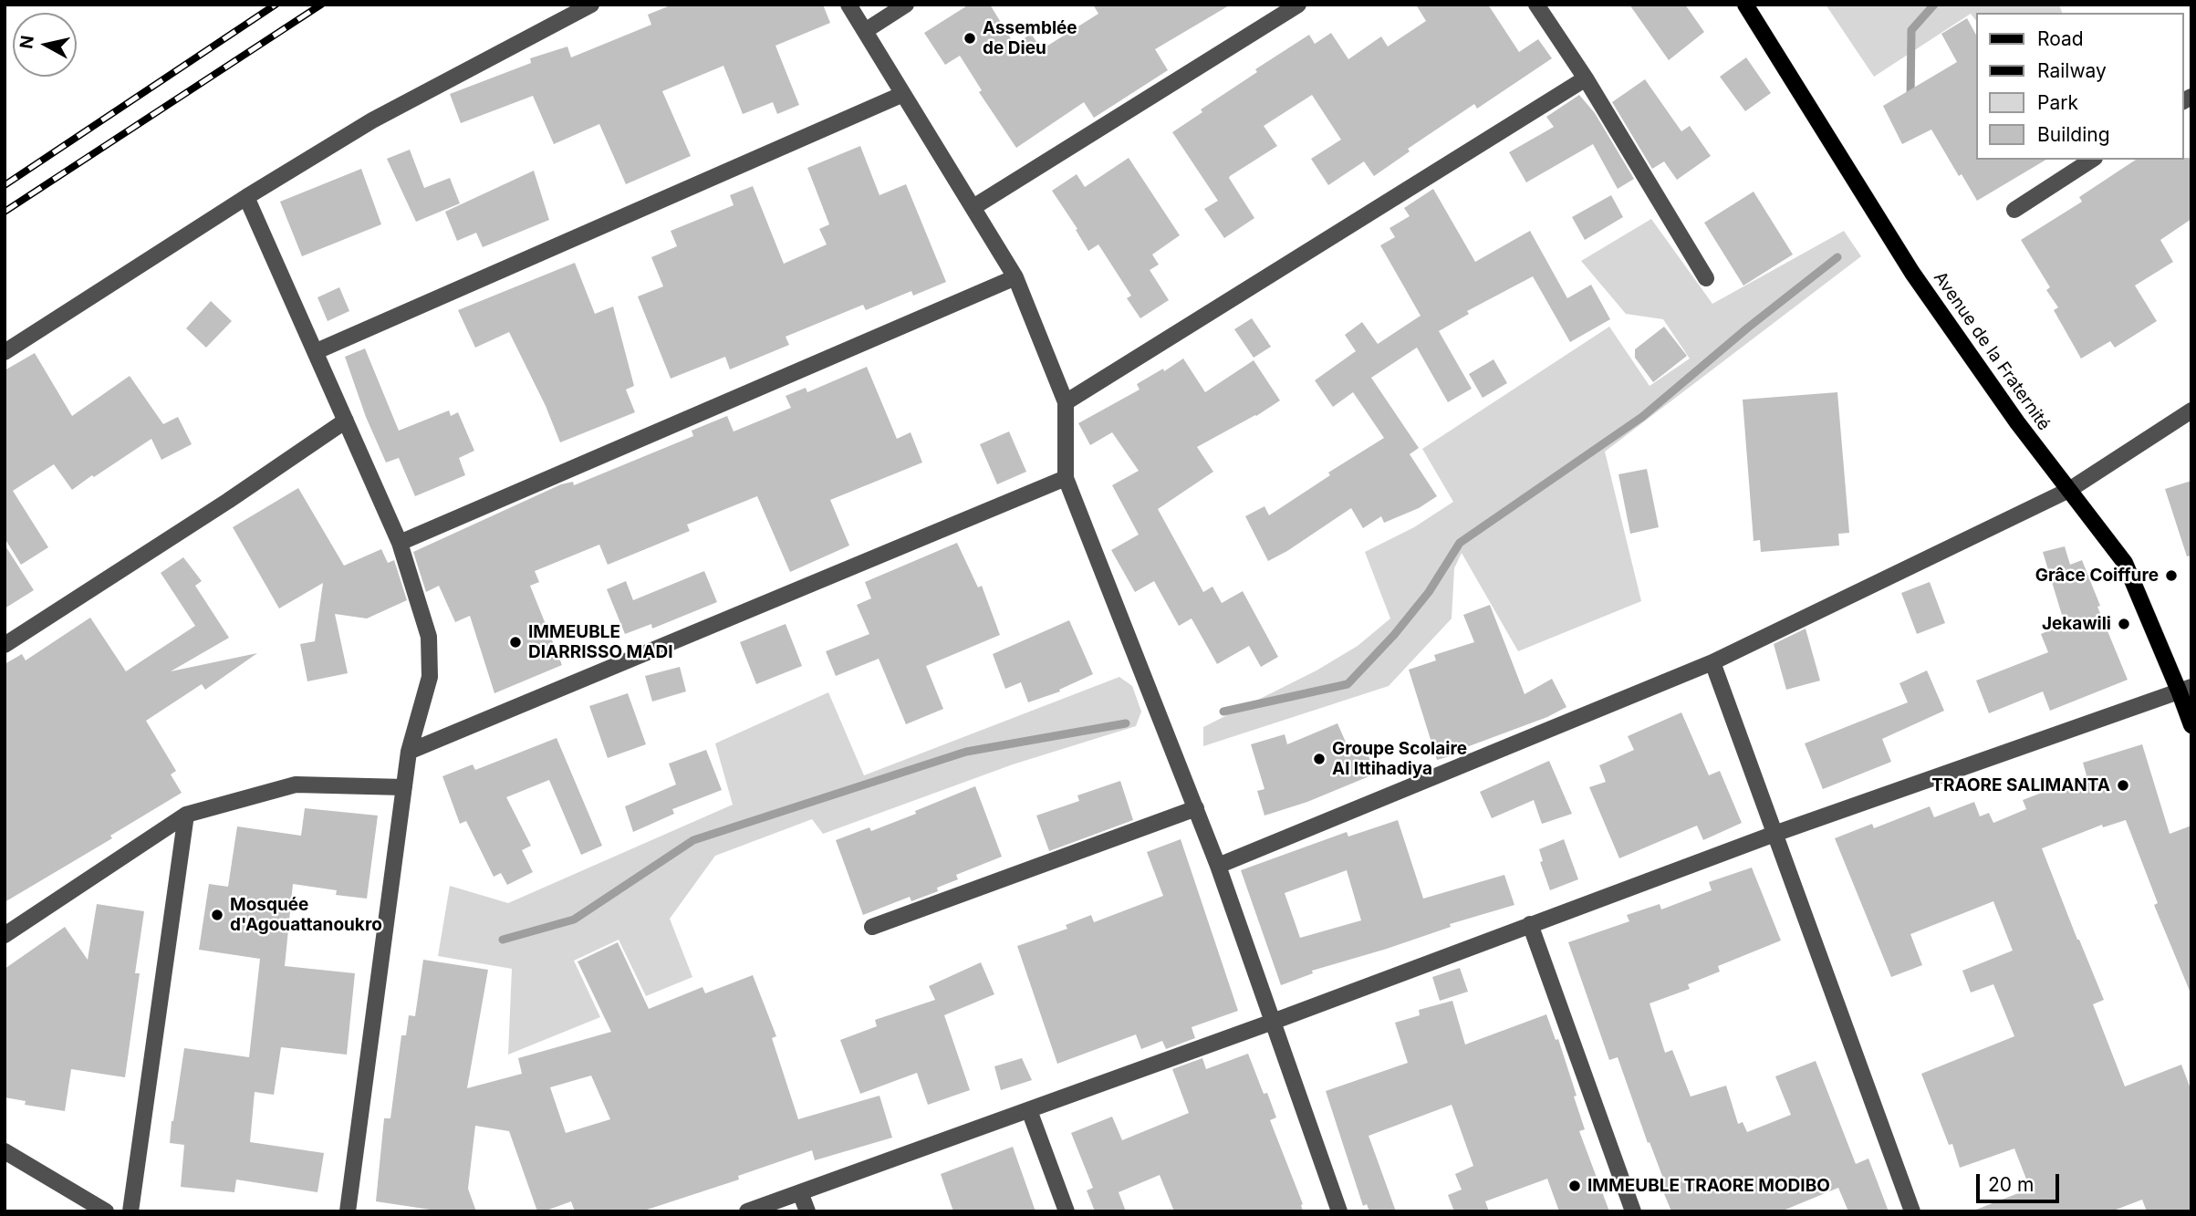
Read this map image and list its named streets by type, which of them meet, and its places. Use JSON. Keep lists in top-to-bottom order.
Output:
{
  "streets": {
    "main road": ["Avenue de la Fraternité"]
  },
  "places": [
    "Assemblée de Dieu",
    "Grâce Coiffure",
    "Jekawili",
    "IMMEUBLE DIARRISSO MADI",
    "Groupe Scolaire Al Ittihadiya",
    "TRAORE SALIMANTA",
    "Mosquée d'Agouattanoukro",
    "IMMEUBLE TRAORE MODIBO"
  ],
  "legend": [
    "Road",
    "Railway",
    "Park",
    "Building"
  ],
  "scale_bar": "20 m",
  "north": "left"
}
